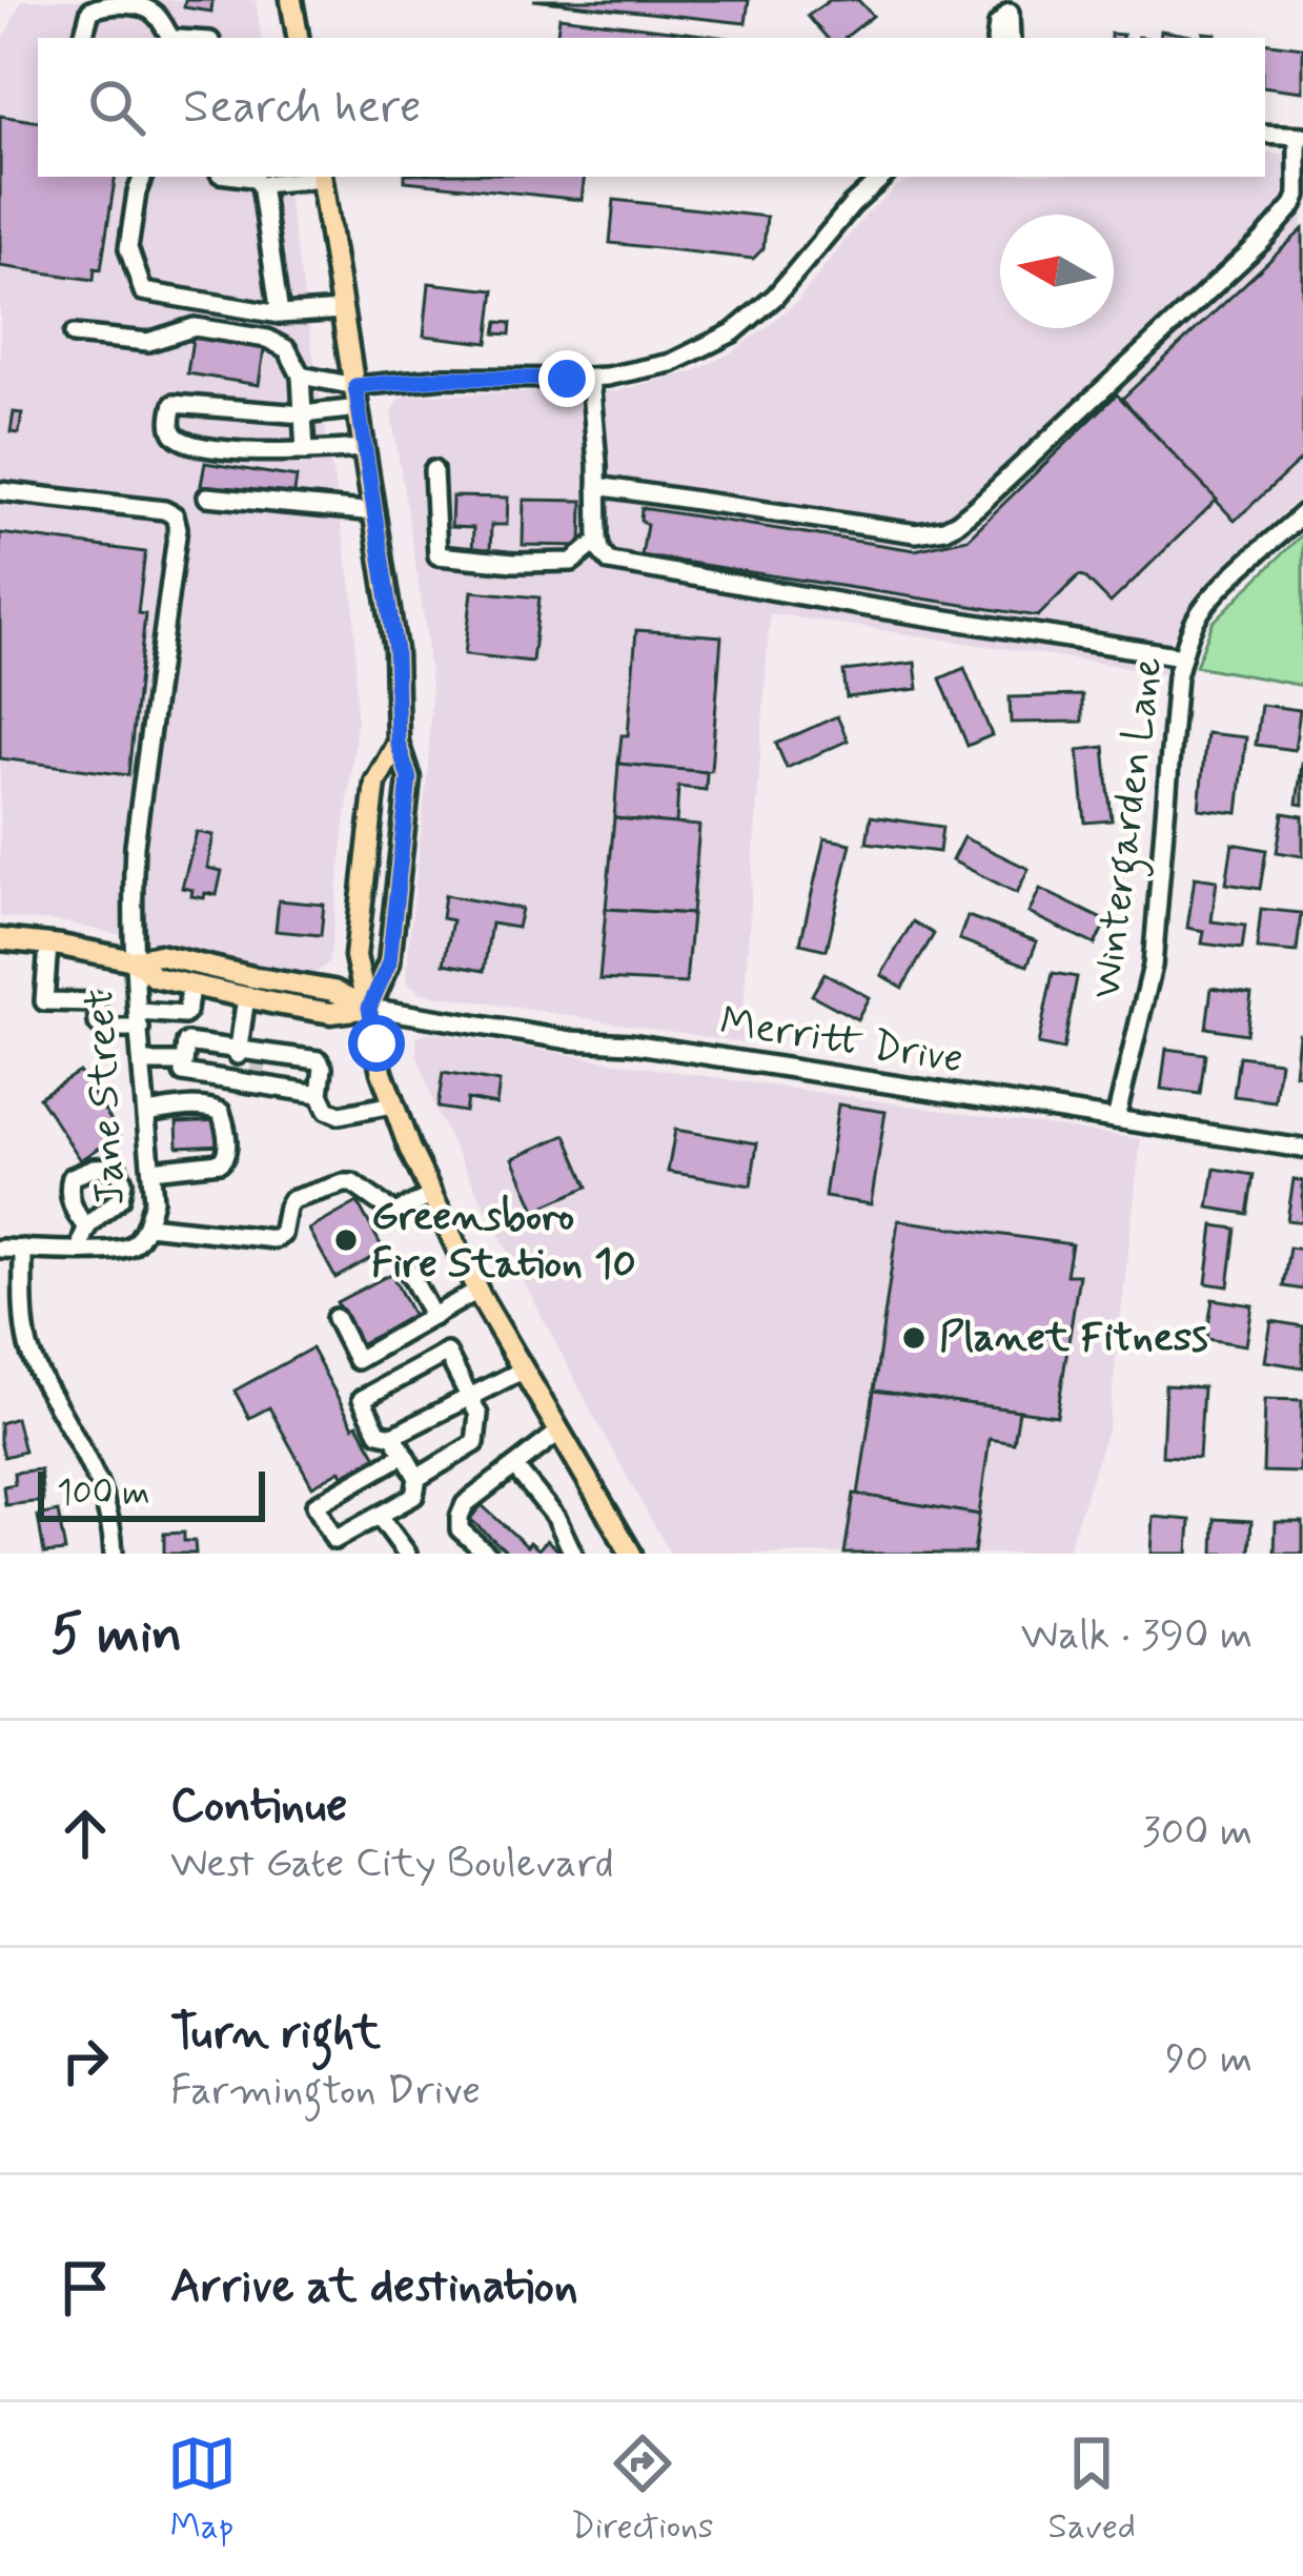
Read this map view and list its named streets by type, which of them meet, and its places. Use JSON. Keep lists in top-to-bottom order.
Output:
{
  "streets": {
    "main road": ["Merritt Drive"],
    "street": ["Wintergarden Lane", "Jane Street"]
  },
  "crossings": [
    ["Wintergarden Lane", "Merritt Drive"],
    ["Merritt Drive", "Jane Street"]
  ],
  "places": ["Greensboro Fire Station 10", "Planet Fitness"],
  "scale_bar": "100 m",
  "north": "left",
  "page": {
    "search": "Search here",
    "scale": "100 m",
    "heading": ["5 min", "Walk · 390 m"],
    "list": [
      ["Continue", "West Gate City Boulevard", "300 m"],
      ["Turn right", "Farmington Drive", "90 m"],
      "Arrive at destination"
    ],
    "nav": ["Map", "Directions", "Saved"]
  }
}
